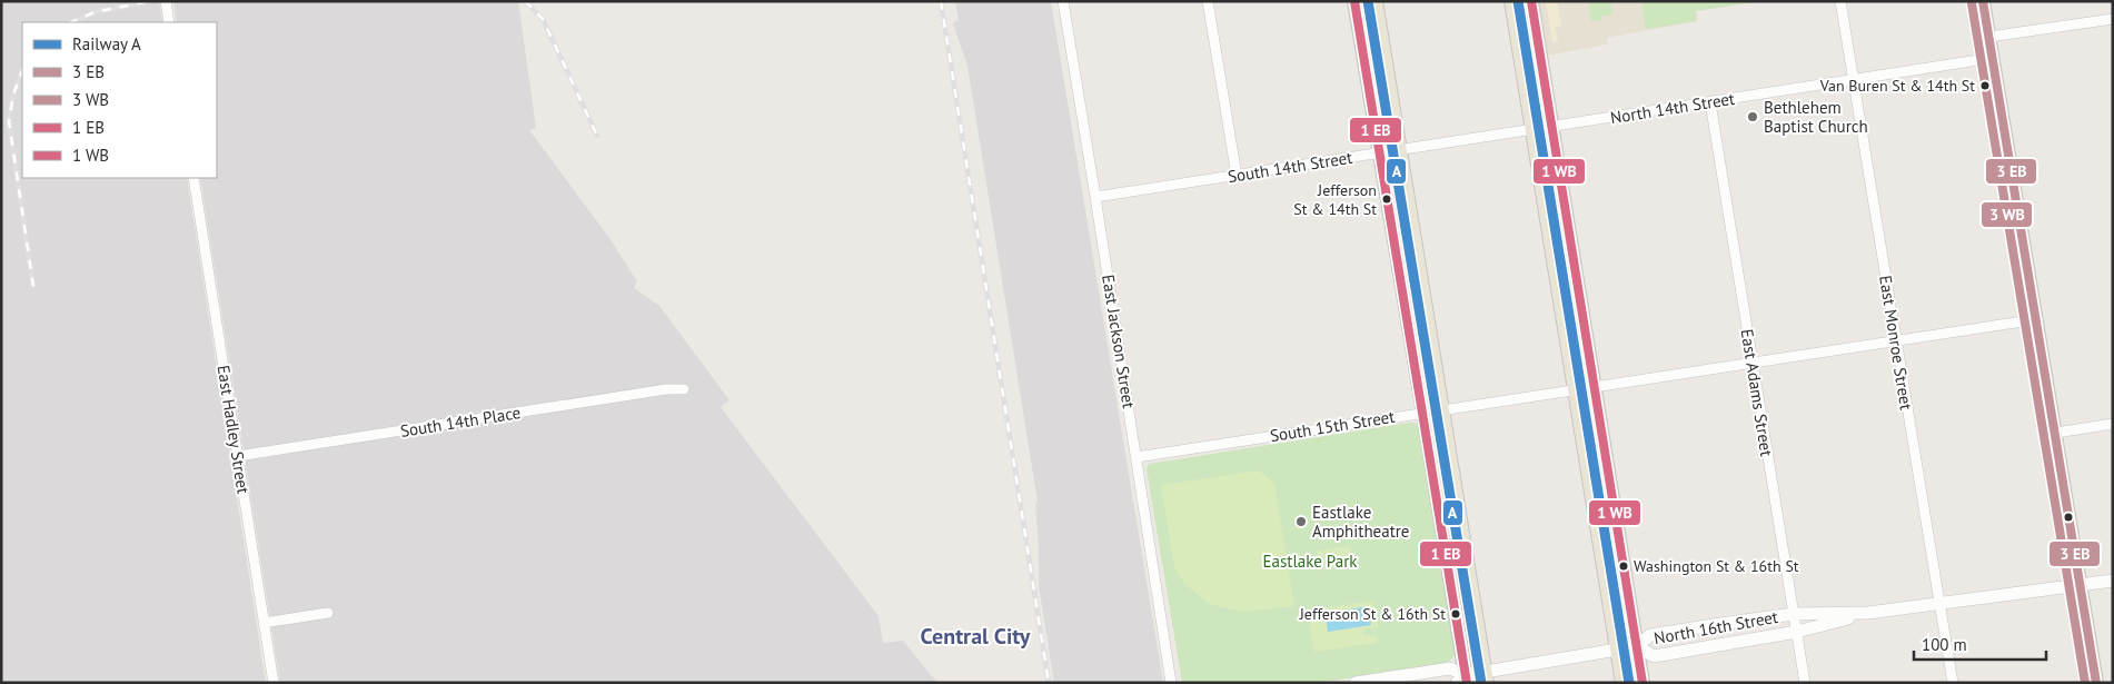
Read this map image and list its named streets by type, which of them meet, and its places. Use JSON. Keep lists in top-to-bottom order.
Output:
{
  "streets": {
    "main road": ["North 16th Street"],
    "street": [
      "North 14th Street",
      "South 14th Street",
      "East Jackson Street",
      "East Monroe Street",
      "East Adams Street",
      "South 14th Place",
      "South 15th Street",
      "East Hadley Street"
    ]
  },
  "crossings": [
    ["North 14th Street", "South 14th Street"],
    ["North 14th Street", "East Monroe Street"],
    ["North 14th Street", "East Adams Street"],
    ["South 14th Street", "East Jackson Street"],
    ["East Jackson Street", "South 15th Street"],
    ["East Monroe Street", "South 15th Street"],
    ["East Monroe Street", "North 16th Street"],
    ["East Adams Street", "South 15th Street"],
    ["East Adams Street", "North 16th Street"],
    ["South 14th Place", "East Hadley Street"]
  ],
  "districts": ["Central City"],
  "parks": ["Eastlake Park"],
  "places": [
    "Van Buren St & 14th St",
    "Bethlehem Baptist Church",
    "Jefferson St & 14th St",
    "Eastlake Amphitheatre",
    "Washington St & 16th St",
    "Jefferson St & 16th St"
  ],
  "lines": ["rail line A"],
  "legend": [
    "Railway A",
    "3 EB",
    "3 WB",
    "1 EB",
    "1 WB"
  ],
  "scale_bar": "100 m"
}
